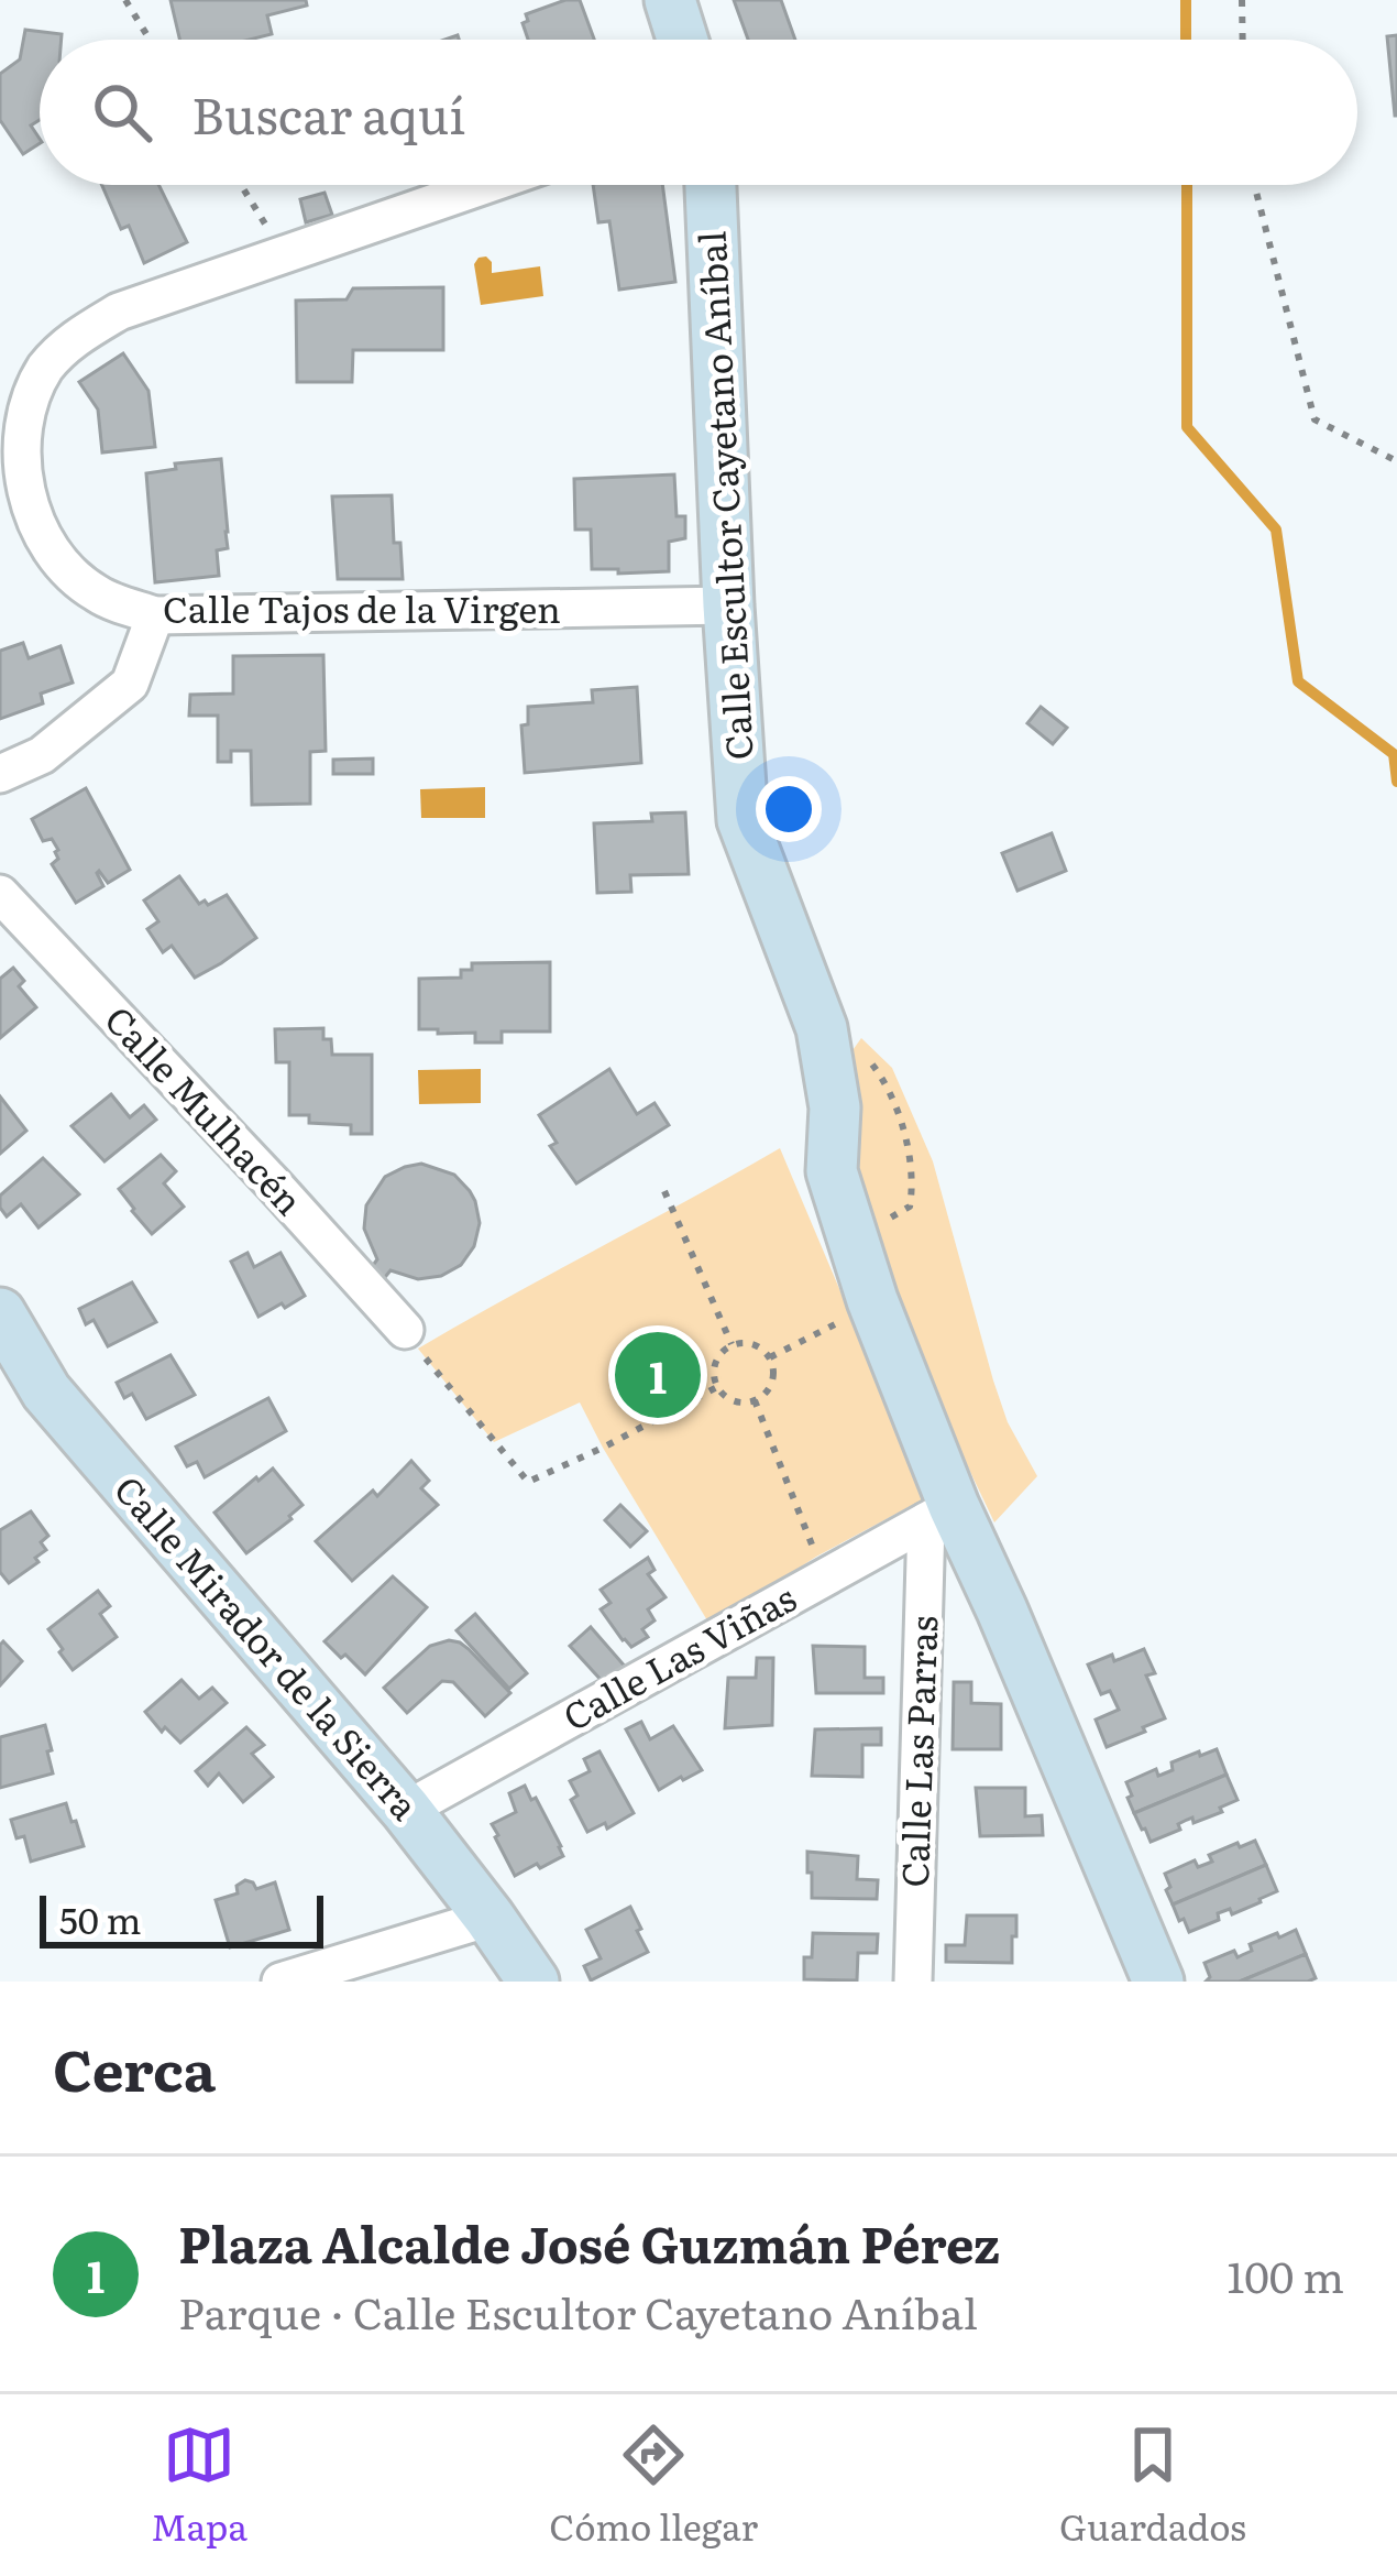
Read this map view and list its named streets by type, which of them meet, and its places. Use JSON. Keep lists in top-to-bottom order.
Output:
{
  "streets": {
    "street": [
      "Calle Escultor Cayetano Aníbal",
      "Calle Tajos de la Virgen",
      "Calle Mulhacén",
      "Calle Mirador de la Sierra",
      "Calle Las Viñas",
      "Calle Las Parras"
    ]
  },
  "crossings": [
    ["Calle Escultor Cayetano Aníbal", "Calle Tajos de la Virgen"],
    ["Calle Escultor Cayetano Aníbal", "Calle Las Viñas"],
    ["Calle Escultor Cayetano Aníbal", "Calle Las Parras"],
    ["Calle Mirador de la Sierra", "Calle Las Viñas"],
    ["Calle Las Viñas", "Calle Las Parras"]
  ],
  "scale_bar": "50 m",
  "page": {
    "search": "Buscar aquí",
    "pins": "1",
    "scale": "50 m",
    "heading": "Cerca",
    "list": [
      {
        "mark": "1",
        "name": "Plaza Alcalde José Guzmán Pérez",
        "note": "Parque · Calle Escultor Cayetano Aníbal",
        "value": "100 m"
      }
    ],
    "nav": ["Mapa", "Cómo llegar", "Guardados"]
  }
}
